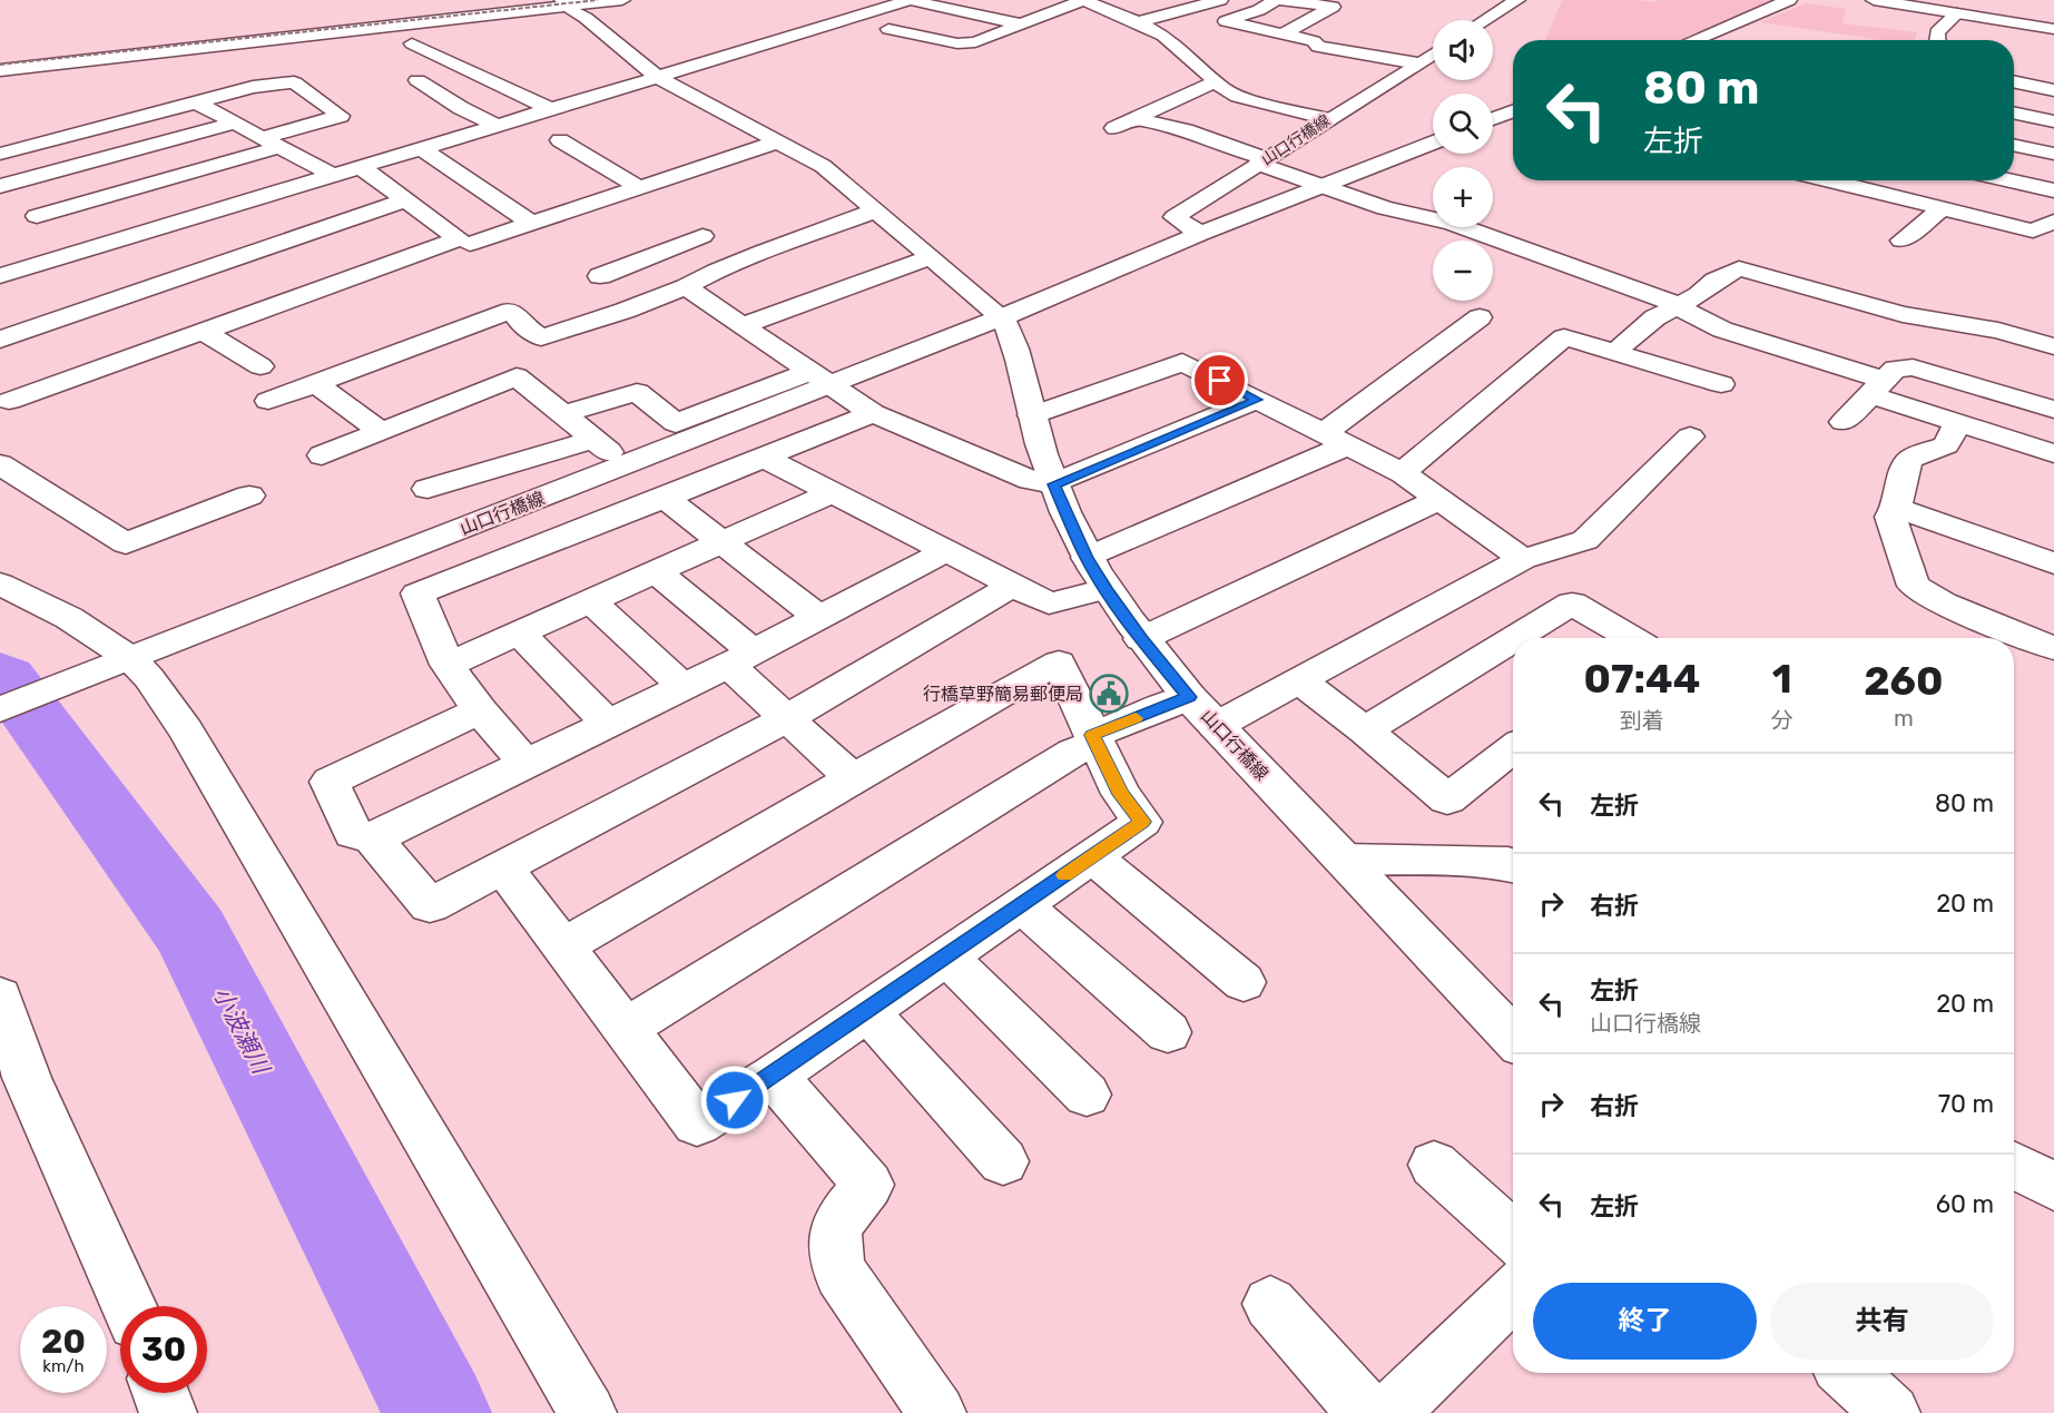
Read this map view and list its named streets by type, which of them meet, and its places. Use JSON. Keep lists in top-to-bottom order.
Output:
{
  "streets": {
    "main road": ["山口行橋線"]
  },
  "water": ["小波瀬川"],
  "places": {
    "public building": ["行橋草野簡易郵便局"]
  },
  "page": {
    "map_buttons": ["+", "−"],
    "turn": ["80 m", "左折"],
    "eta": [
      "07:44",
      "到着",
      "1",
      "分",
      "260",
      "m"
    ],
    "list": [
      {
        "name": "左折",
        "value": "80 m"
      },
      {
        "name": "右折",
        "value": "20 m"
      },
      {
        "name": "左折",
        "note": "山口行橋線",
        "value": "20 m"
      },
      {
        "name": "右折",
        "value": "70 m"
      },
      {
        "name": "左折",
        "value": "60 m"
      }
    ],
    "buttons": ["終了", "共有"],
    "speed": "20 km/h",
    "limit": "30"
  }
}
